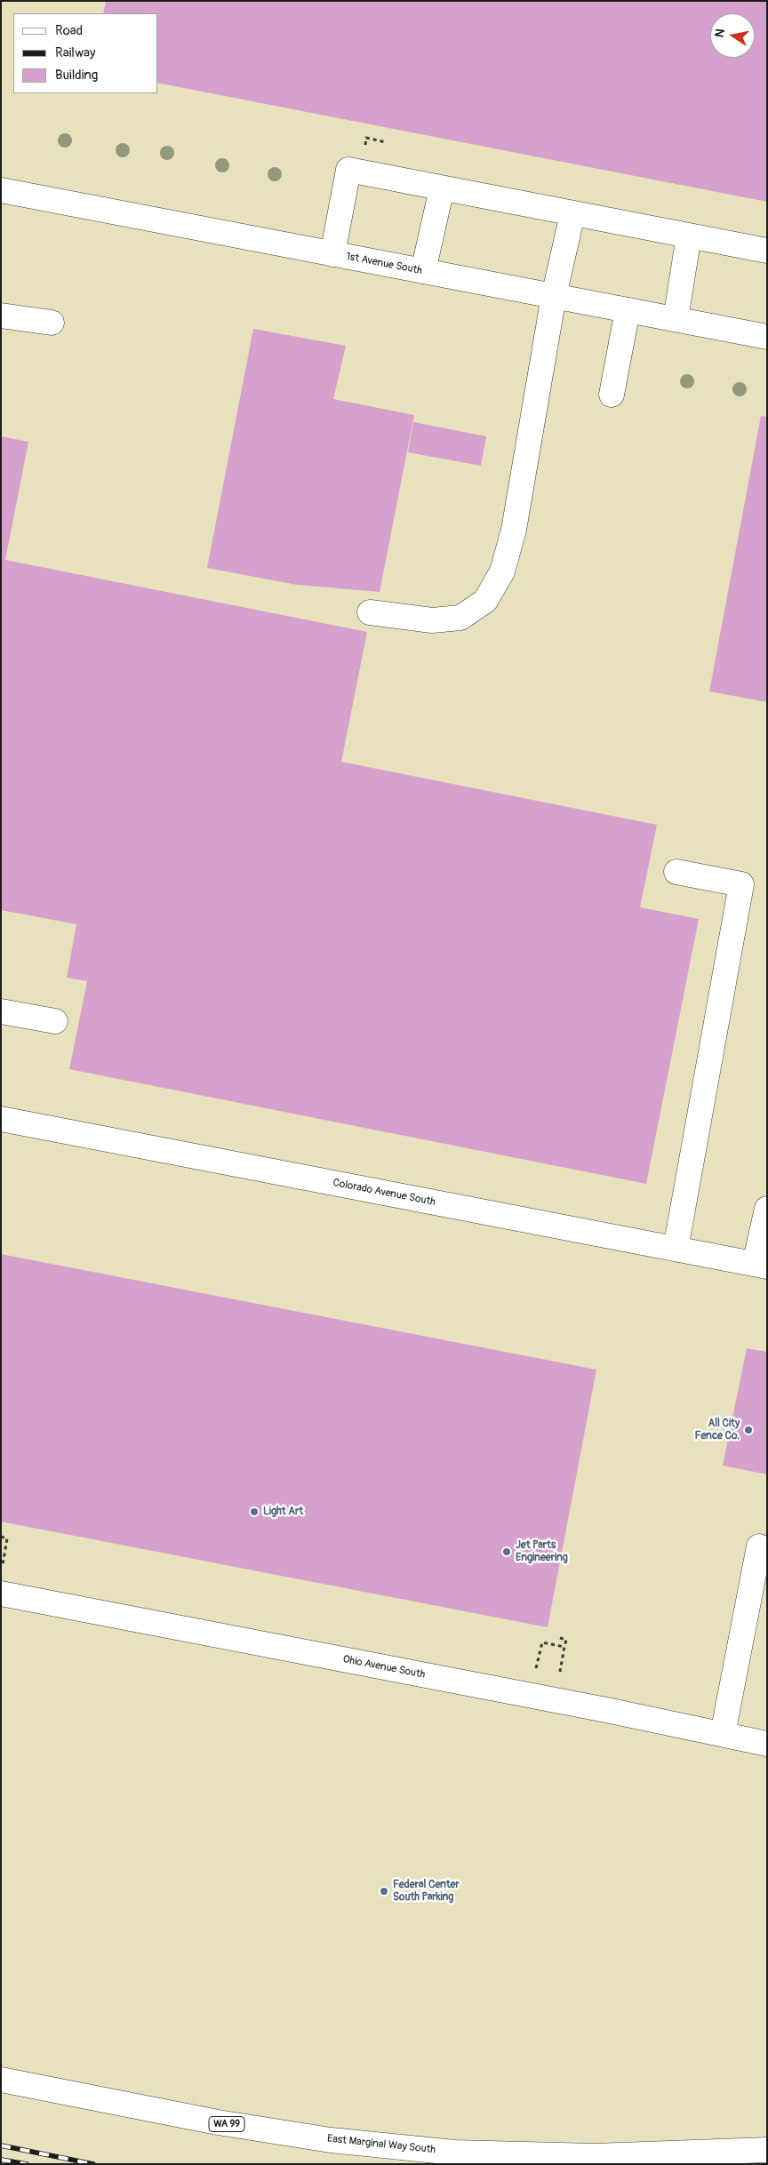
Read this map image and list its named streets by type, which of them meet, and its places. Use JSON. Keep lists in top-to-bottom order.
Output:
{
  "streets": {
    "main road": [
      "1st Avenue South",
      "Colorado Avenue South",
      "Ohio Avenue South",
      "WA 99",
      "East Marginal Way South"
    ]
  },
  "places": [
    "All City Fence Co.",
    "Light Art",
    "Jet Parts Engineering",
    "Federal Center South Parking"
  ],
  "legend": ["Road", "Railway", "Building"],
  "north": "left"
}
